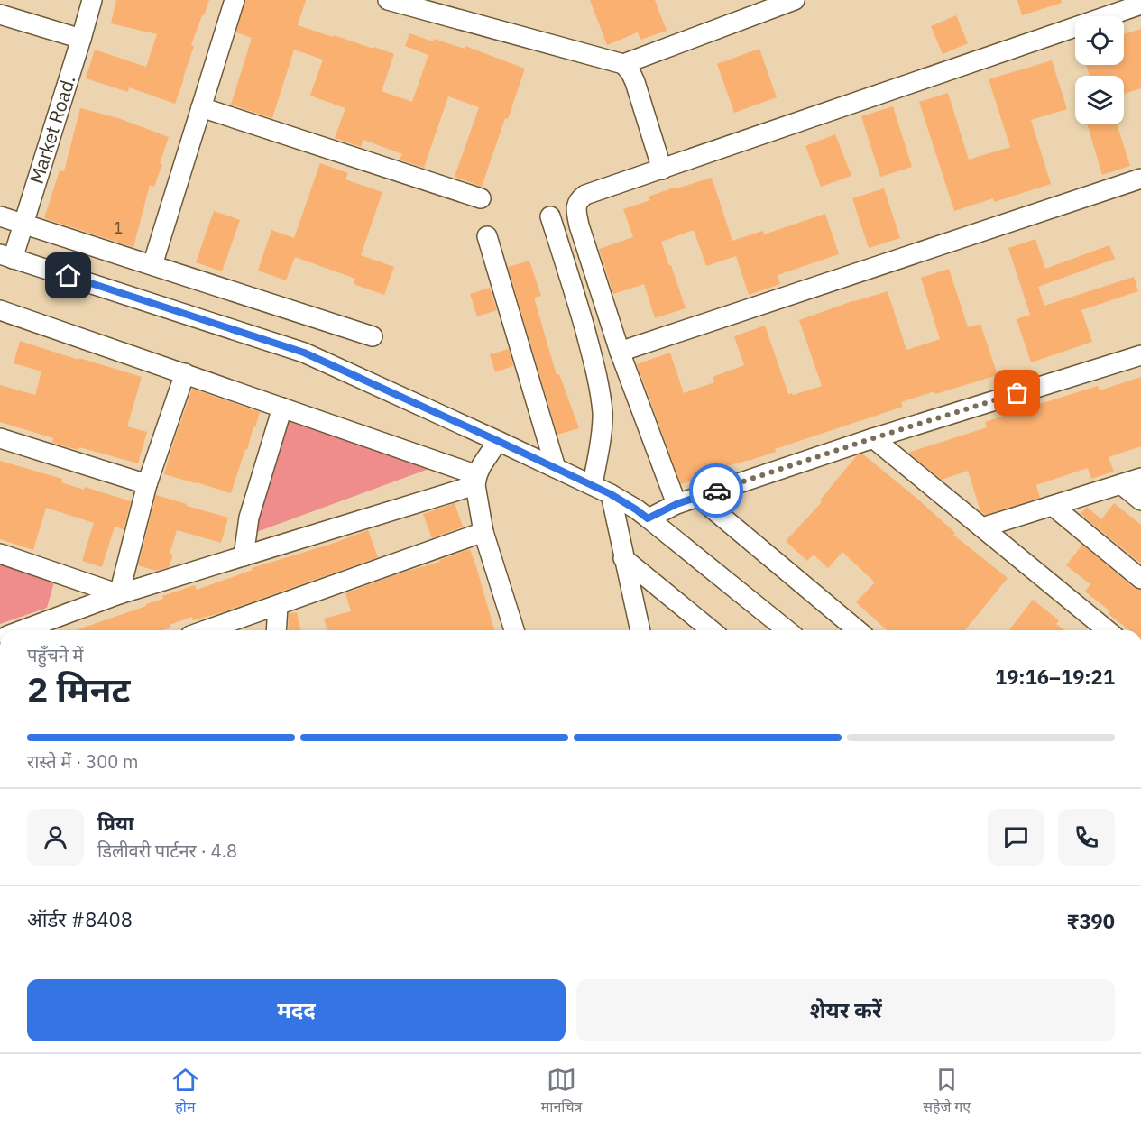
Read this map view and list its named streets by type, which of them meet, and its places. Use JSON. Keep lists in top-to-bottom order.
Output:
{
  "streets": {
    "street": ["Market Road."]
  },
  "house_numbers": ["1"],
  "page": {
    "heading": ["2 मिनट", "पहुँचने में", "19:16–19:21"],
    "panel": [
      "प्रिया",
      "डिलीवरी पार्टनर · 4.8",
      "ऑर्डर #8408",
      "₹390"
    ],
    "bar": "रास्ते में · 300 m",
    "buttons": ["मदद", "शेयर करें"],
    "tabs": ["होम", "मानचित्र", "सहेजे गए"]
  }
}
